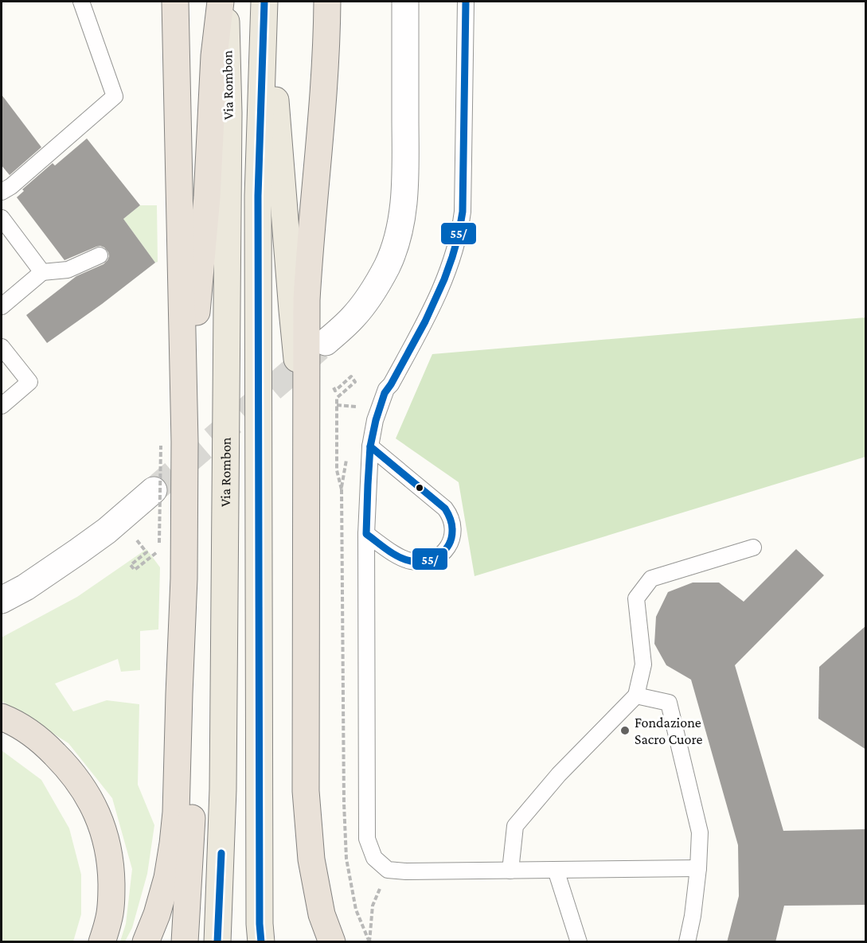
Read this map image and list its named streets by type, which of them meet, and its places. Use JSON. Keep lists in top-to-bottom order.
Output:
{
  "streets": {
    "main road": ["Via Rombon"]
  },
  "places": ["Fondazione Sacro Cuore"],
  "lines": ["transit line 55/"]
}
